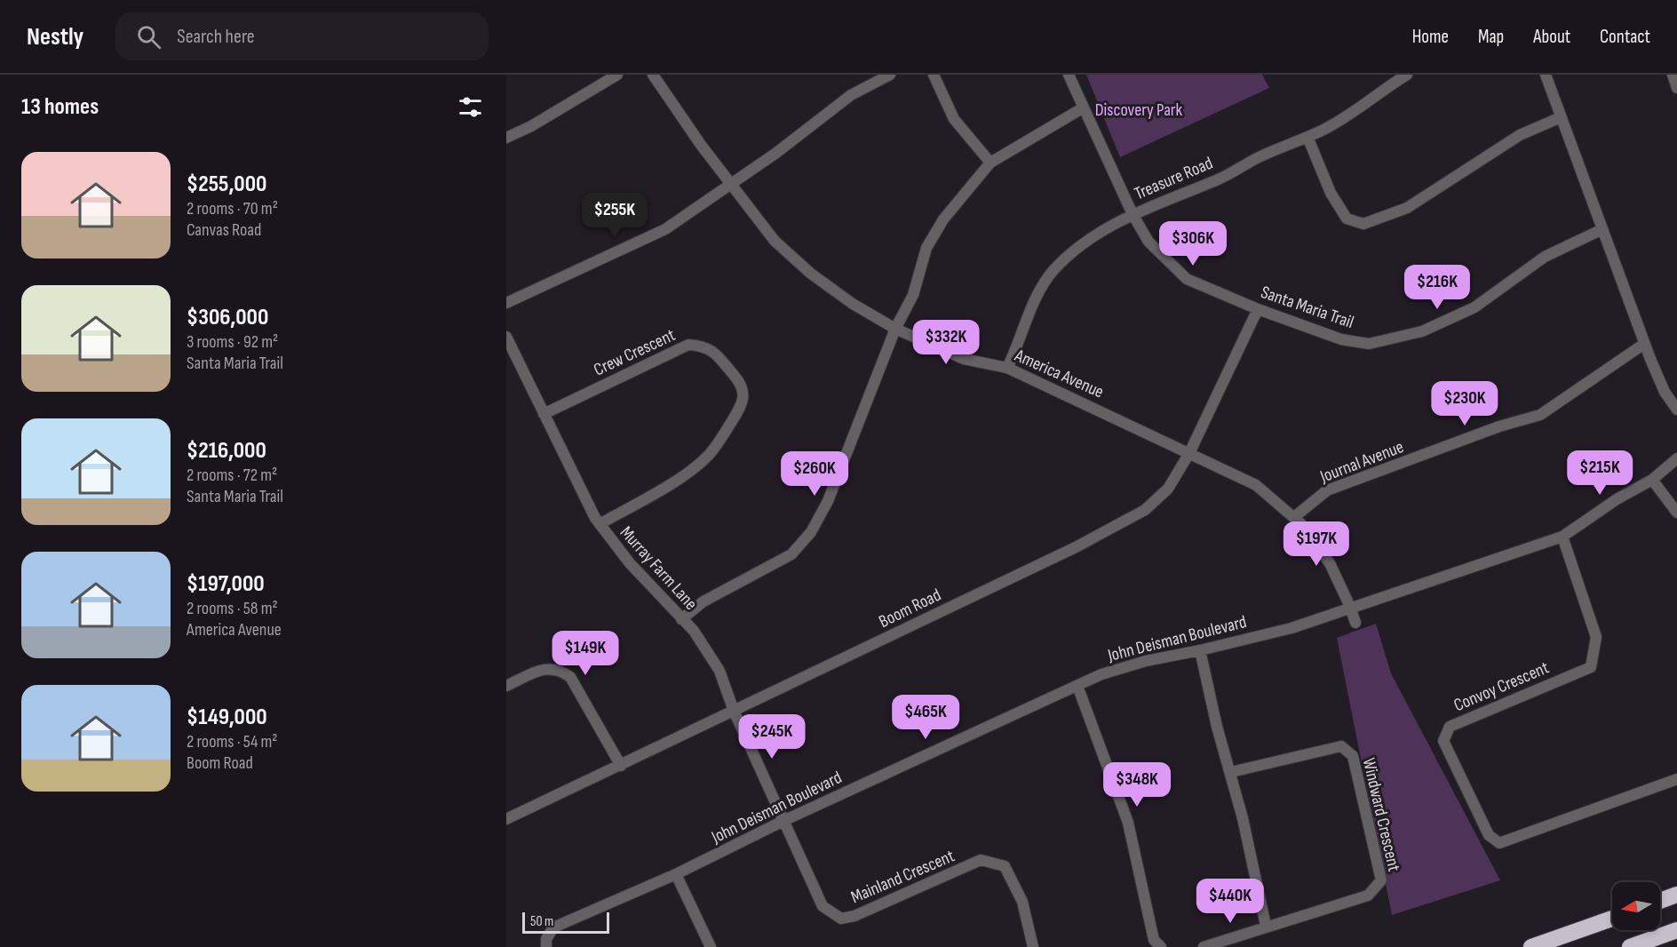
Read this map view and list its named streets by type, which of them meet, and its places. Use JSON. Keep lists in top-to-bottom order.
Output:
{
  "streets": {
    "street": [
      "Treasure Road",
      "Santa Maria Trail",
      "Crew Crescent",
      "America Avenue",
      "Journal Avenue",
      "Murray Farm Lane",
      "Boom Road",
      "John Deisman Boulevard",
      "Convoy Crescent",
      "Windward Crescent",
      "Mainland Crescent"
    ]
  },
  "crossings": [
    ["Treasure Road", "Santa Maria Trail"],
    ["Treasure Road", "America Avenue"],
    ["Santa Maria Trail", "Boom Road"],
    ["Crew Crescent", "Murray Farm Lane"],
    ["America Avenue", "Journal Avenue"],
    ["America Avenue", "Boom Road"],
    ["America Avenue", "John Deisman Boulevard"],
    ["Murray Farm Lane", "Boom Road"],
    ["Murray Farm Lane", "John Deisman Boulevard"],
    ["Murray Farm Lane", "Mainland Crescent"],
    ["John Deisman Boulevard", "Convoy Crescent"],
    ["John Deisman Boulevard", "Mainland Crescent"]
  ],
  "parks": ["Discovery Park"],
  "scale_bar": "50 m",
  "north": "left",
  "page": {
    "header": "Nestly",
    "search": "Search here",
    "nav": [
      "Home",
      "Map",
      "About",
      "Contact"
    ],
    "heading": "13 homes",
    "list": [
      {
        "name": "$255,000",
        "note": "2 rooms · 70 m² · Canvas Road"
      },
      {
        "name": "$306,000",
        "note": "3 rooms · 92 m² · Santa Maria Trail"
      },
      {
        "name": "$216,000",
        "note": "2 rooms · 72 m² · Santa Maria Trail"
      },
      {
        "name": "$197,000",
        "note": "2 rooms · 58 m² · America Avenue"
      },
      {
        "name": "$149,000",
        "note": "2 rooms · 54 m² · Boom Road"
      }
    ],
    "price": [
      "$255K",
      "$306K",
      "$216K",
      "$332K",
      "$230K",
      "$215K",
      "$260K",
      "$197K",
      "$149K",
      "$465K",
      "$245K",
      "$348K",
      "$440K"
    ],
    "scale": "50 m"
  }
}
